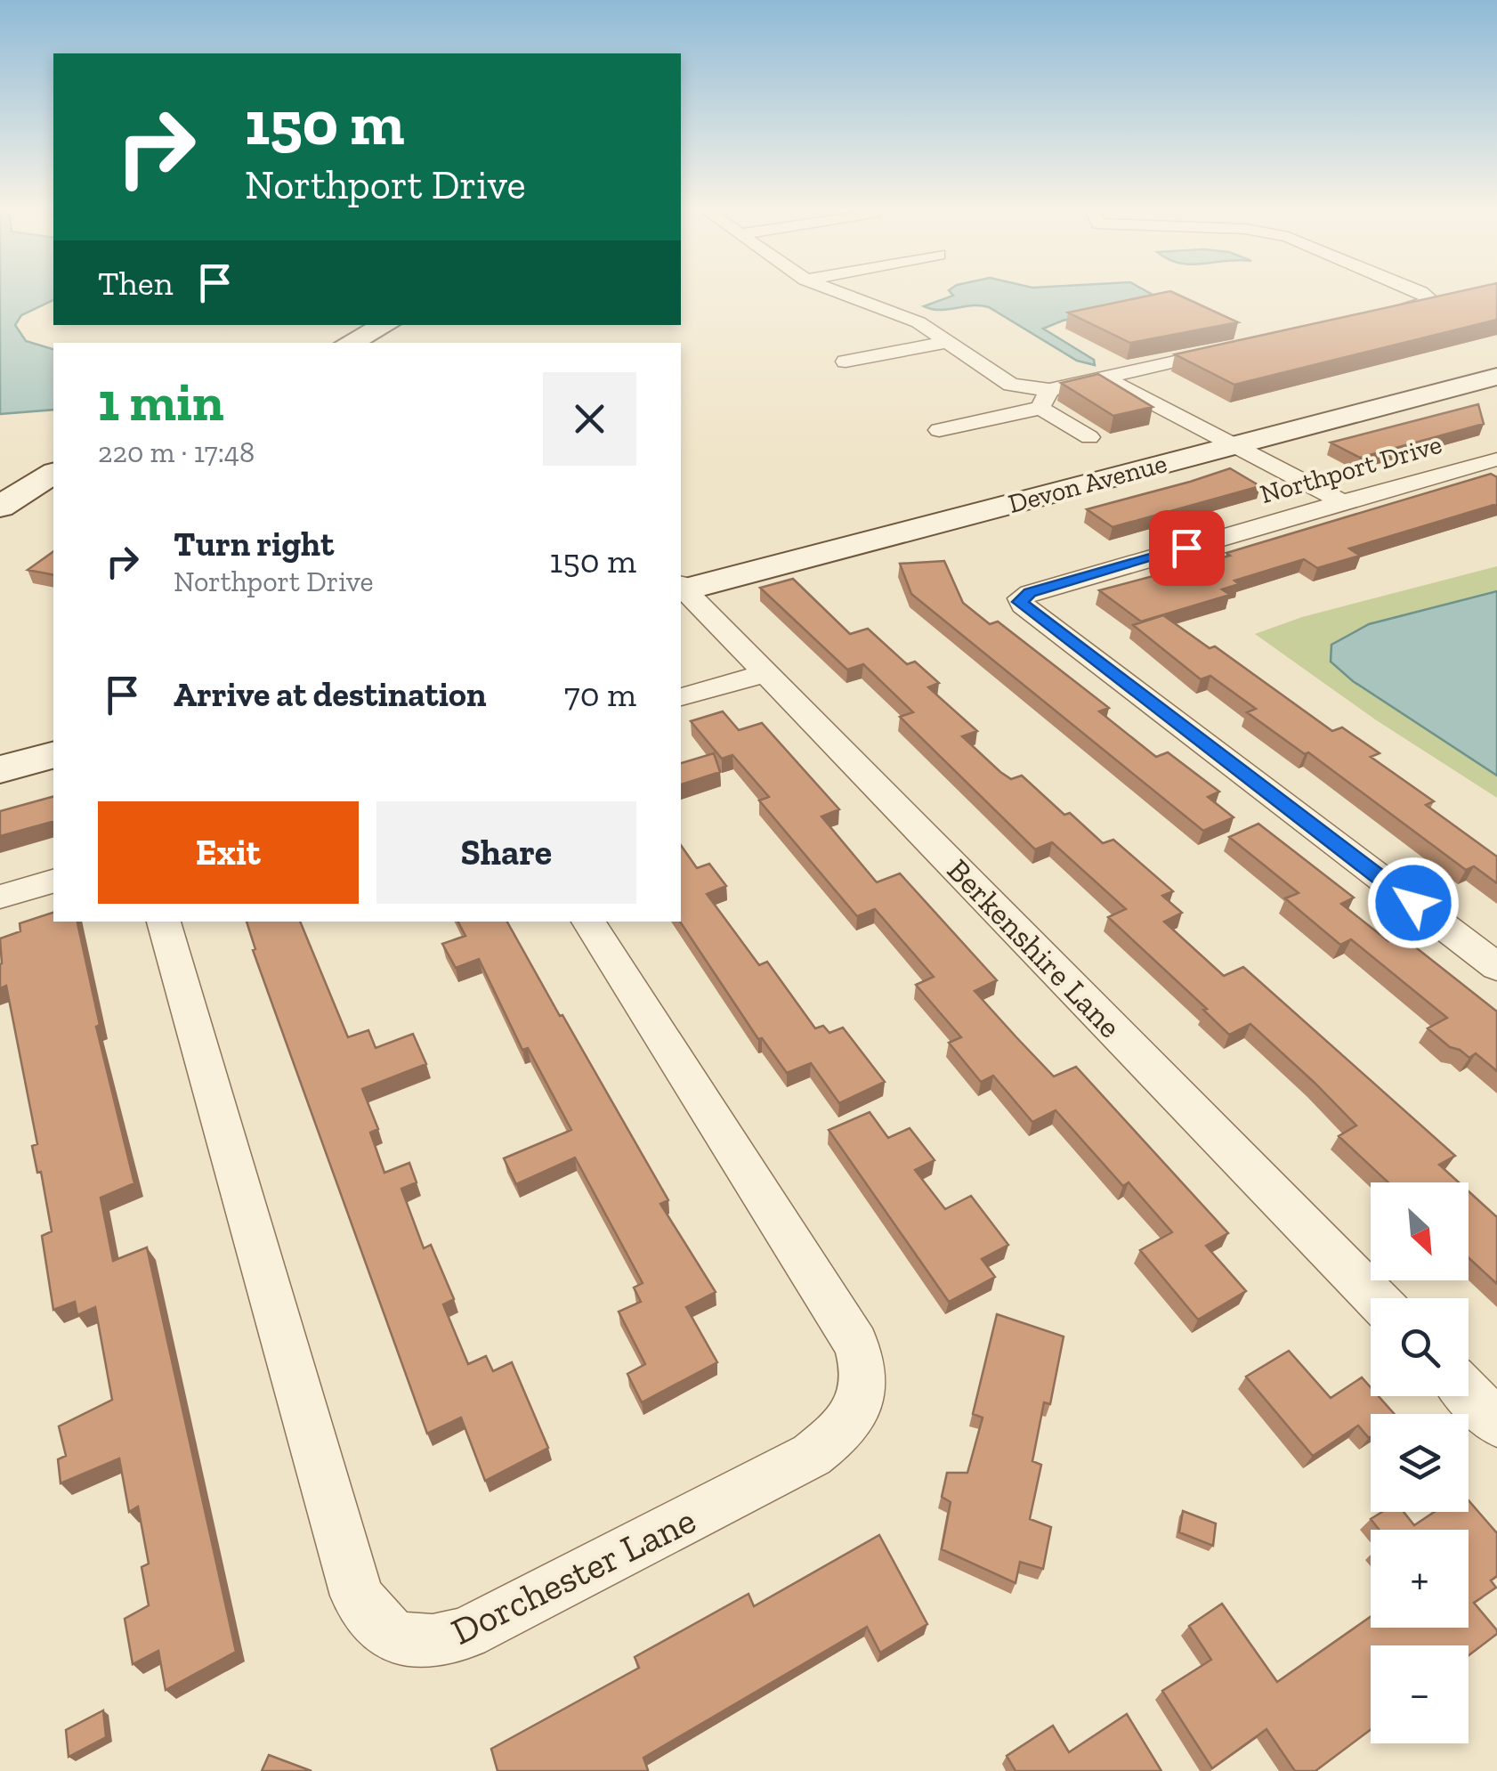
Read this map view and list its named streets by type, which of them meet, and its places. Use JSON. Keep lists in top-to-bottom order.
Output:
{
  "streets": {
    "main road": ["Devon Avenue"],
    "street": ["Northport Drive", "Berkenshire Lane", "Dorchester Lane"]
  },
  "north": "bottom right",
  "page": {
    "turn": ["150 m", "Northport Drive"],
    "then": "Then",
    "heading": ["1 min", "220 m · 17:48"],
    "list": [
      {
        "name": "Turn right",
        "note": "Northport Drive",
        "value": "150 m"
      },
      {
        "name": "Arrive at destination",
        "value": "70 m"
      }
    ],
    "buttons": ["Exit", "Share"],
    "map_buttons": ["+", "−"]
  }
}
